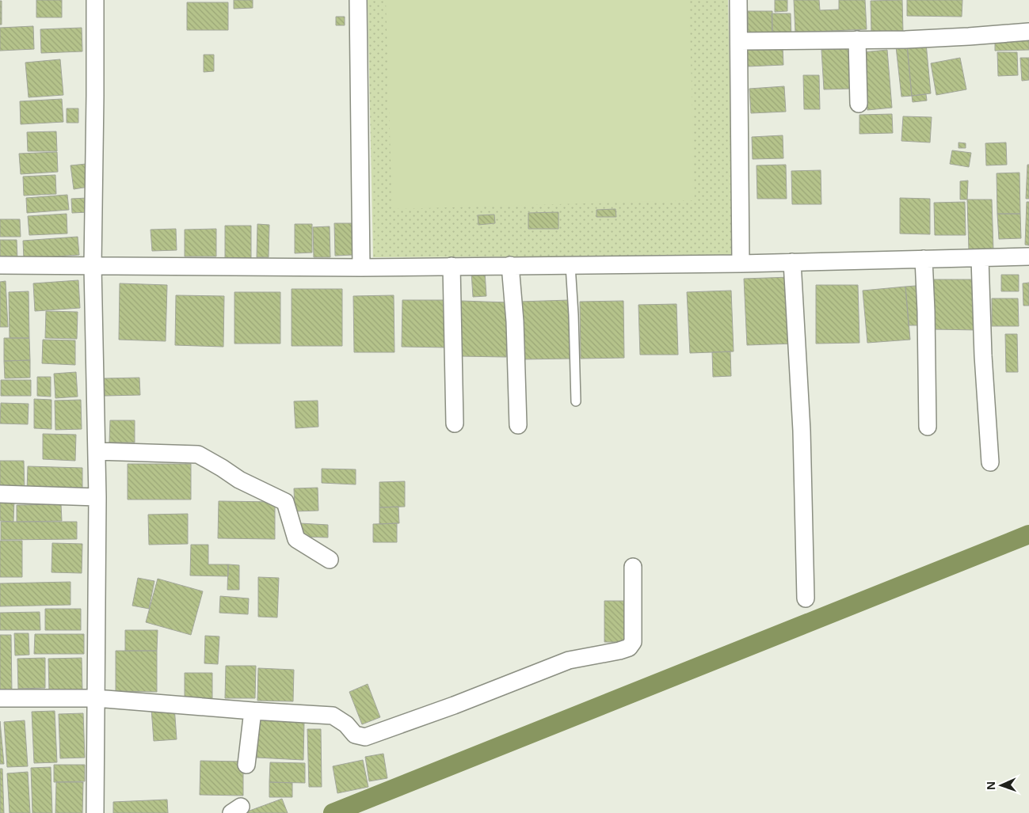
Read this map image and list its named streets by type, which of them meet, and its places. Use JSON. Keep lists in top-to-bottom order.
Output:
{
  "north": "left"
}
